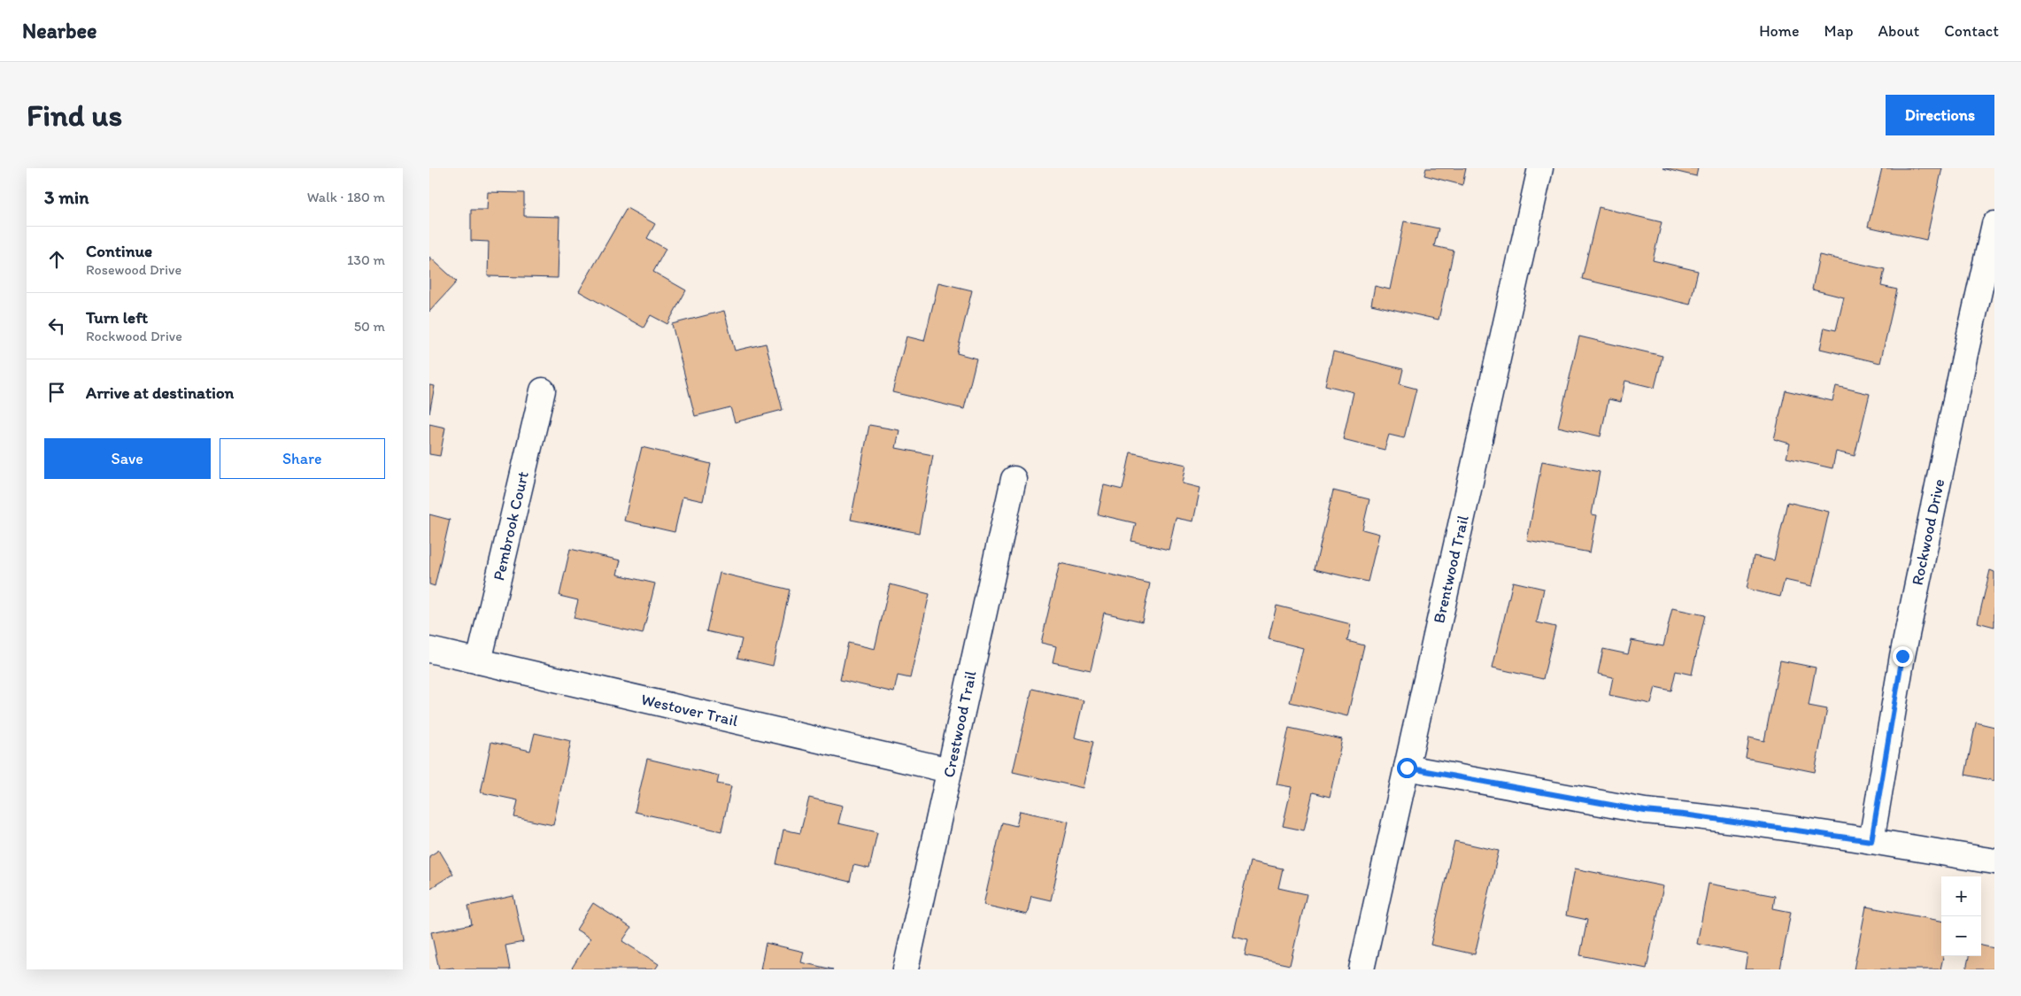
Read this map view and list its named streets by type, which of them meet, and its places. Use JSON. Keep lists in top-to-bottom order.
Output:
{
  "streets": {
    "street": [
      "Pembrook Court",
      "Rockwood Drive",
      "Brentwood Trail",
      "Westover Trail",
      "Crestwood Trail"
    ]
  },
  "crossings": [
    ["Pembrook Court", "Westover Trail"],
    ["Westover Trail", "Crestwood Trail"]
  ],
  "page": {
    "header": "Nearbee",
    "nav": [
      "Home",
      "Map",
      "About",
      "Contact"
    ],
    "buttons": [
      "Directions",
      ["Save", "Share"]
    ],
    "title": "Find us",
    "heading": ["3 min", "Walk · 180 m"],
    "list": [
      ["Continue", "Rosewood Drive", "130 m"],
      ["Turn left", "Rockwood Drive", "50 m"],
      "Arrive at destination"
    ],
    "map_buttons": ["+", "−"]
  }
}
